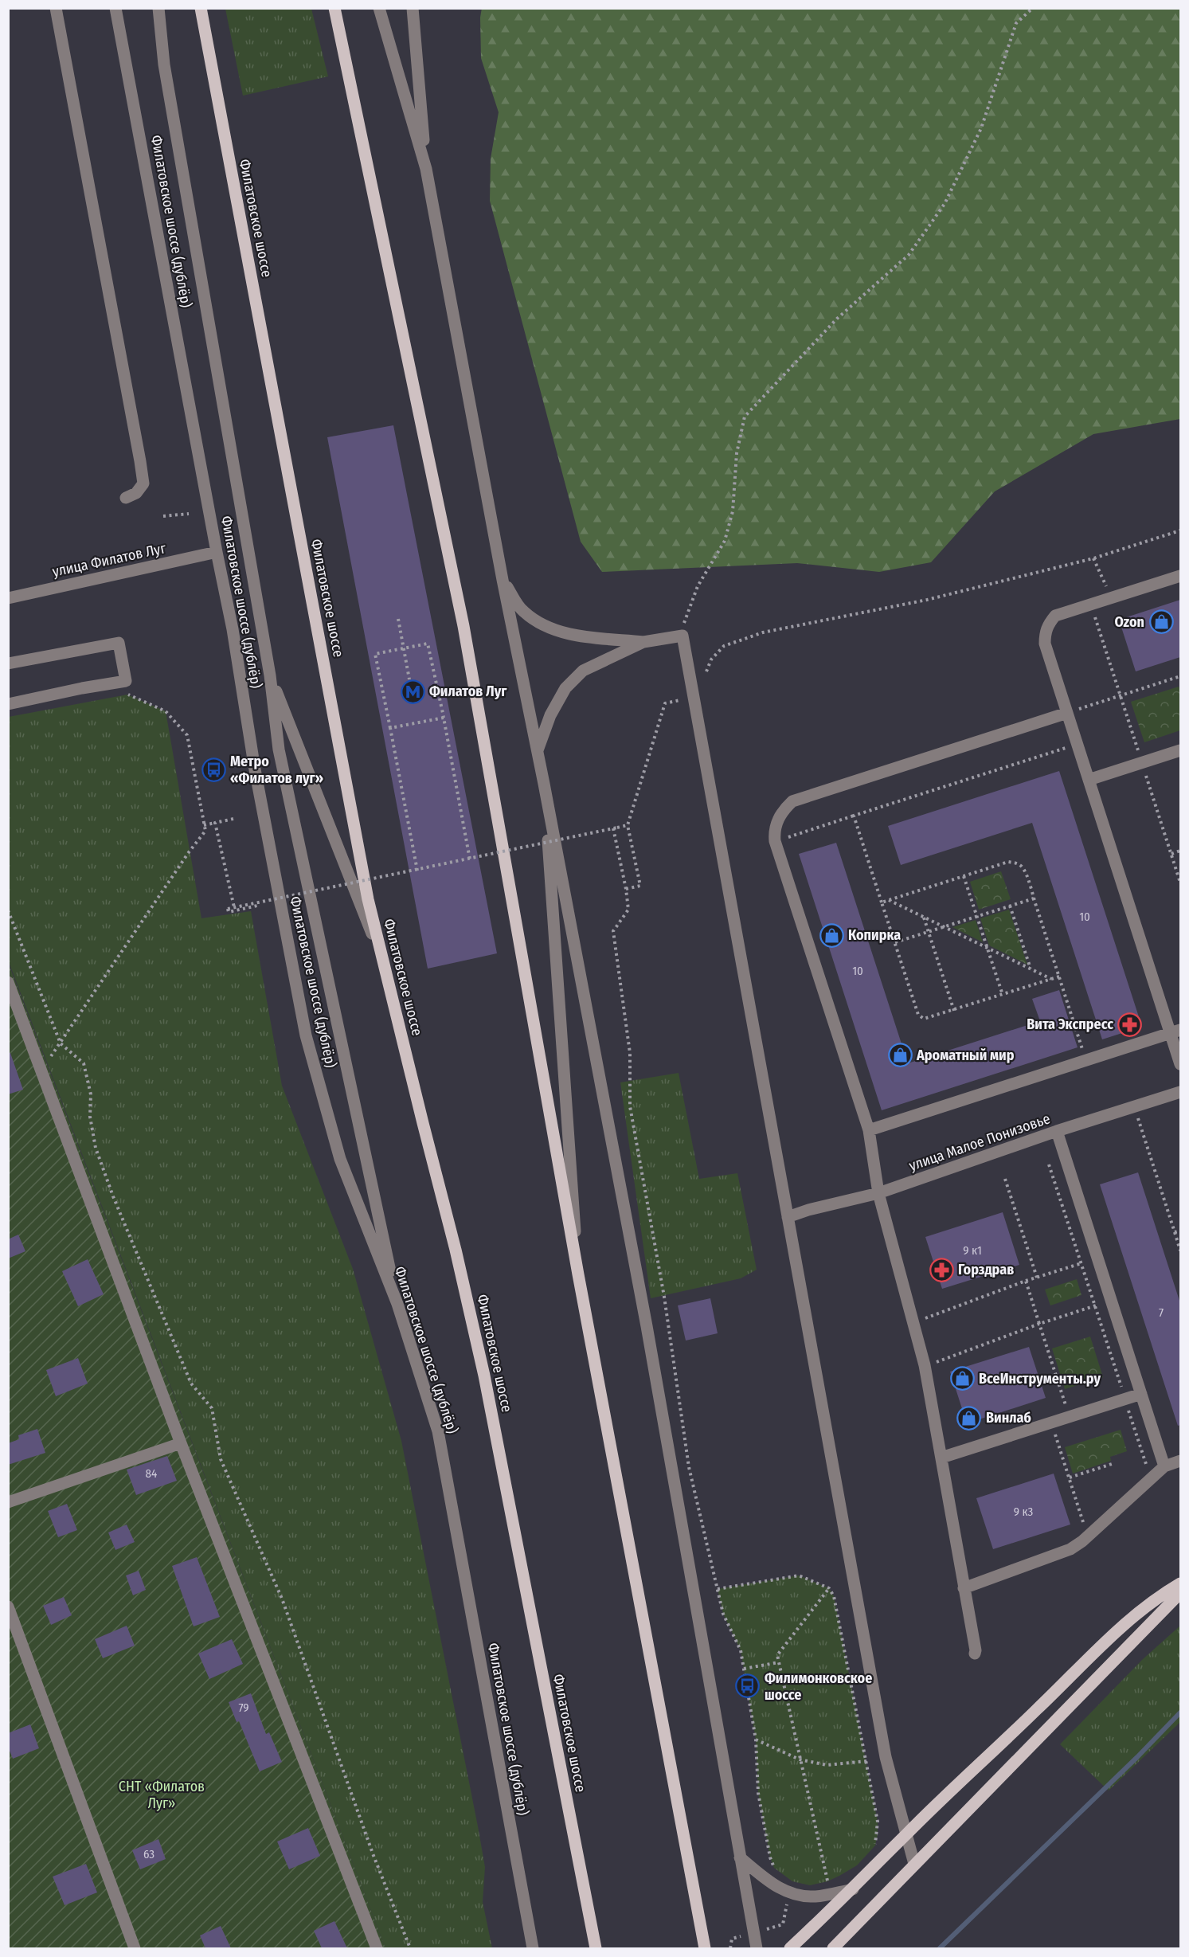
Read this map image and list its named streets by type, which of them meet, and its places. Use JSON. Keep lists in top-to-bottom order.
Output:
{
  "streets": {
    "main road": ["Филатовское шоссе"],
    "street": ["Филатовское шоссе (дублёр)", "улица Филатов Луг", "улица Малое Понизовье"]
  },
  "crossings": [
    ["Филатовское шоссе (дублёр)", "улица Филатов Луг"]
  ],
  "parks": ["СНТ «Филатов Луг»"],
  "places": {
    "shop": [
      "Ozon",
      "Копирка",
      "Ароматный мир",
      "ВсеИнструменты.ру",
      "Винлаб"
    ],
    "metro station": ["Филатов Луг"],
    "bus stop": ["Метро «Филатов луг»", "Филимонковское шоссе"],
    "pharmacy": ["Вита Экспресс", "Горздрав"]
  },
  "house_numbers": [
    "10",
    "10",
    "9 к1",
    "7",
    "84",
    "9 к3",
    "79",
    "63"
  ]
}
